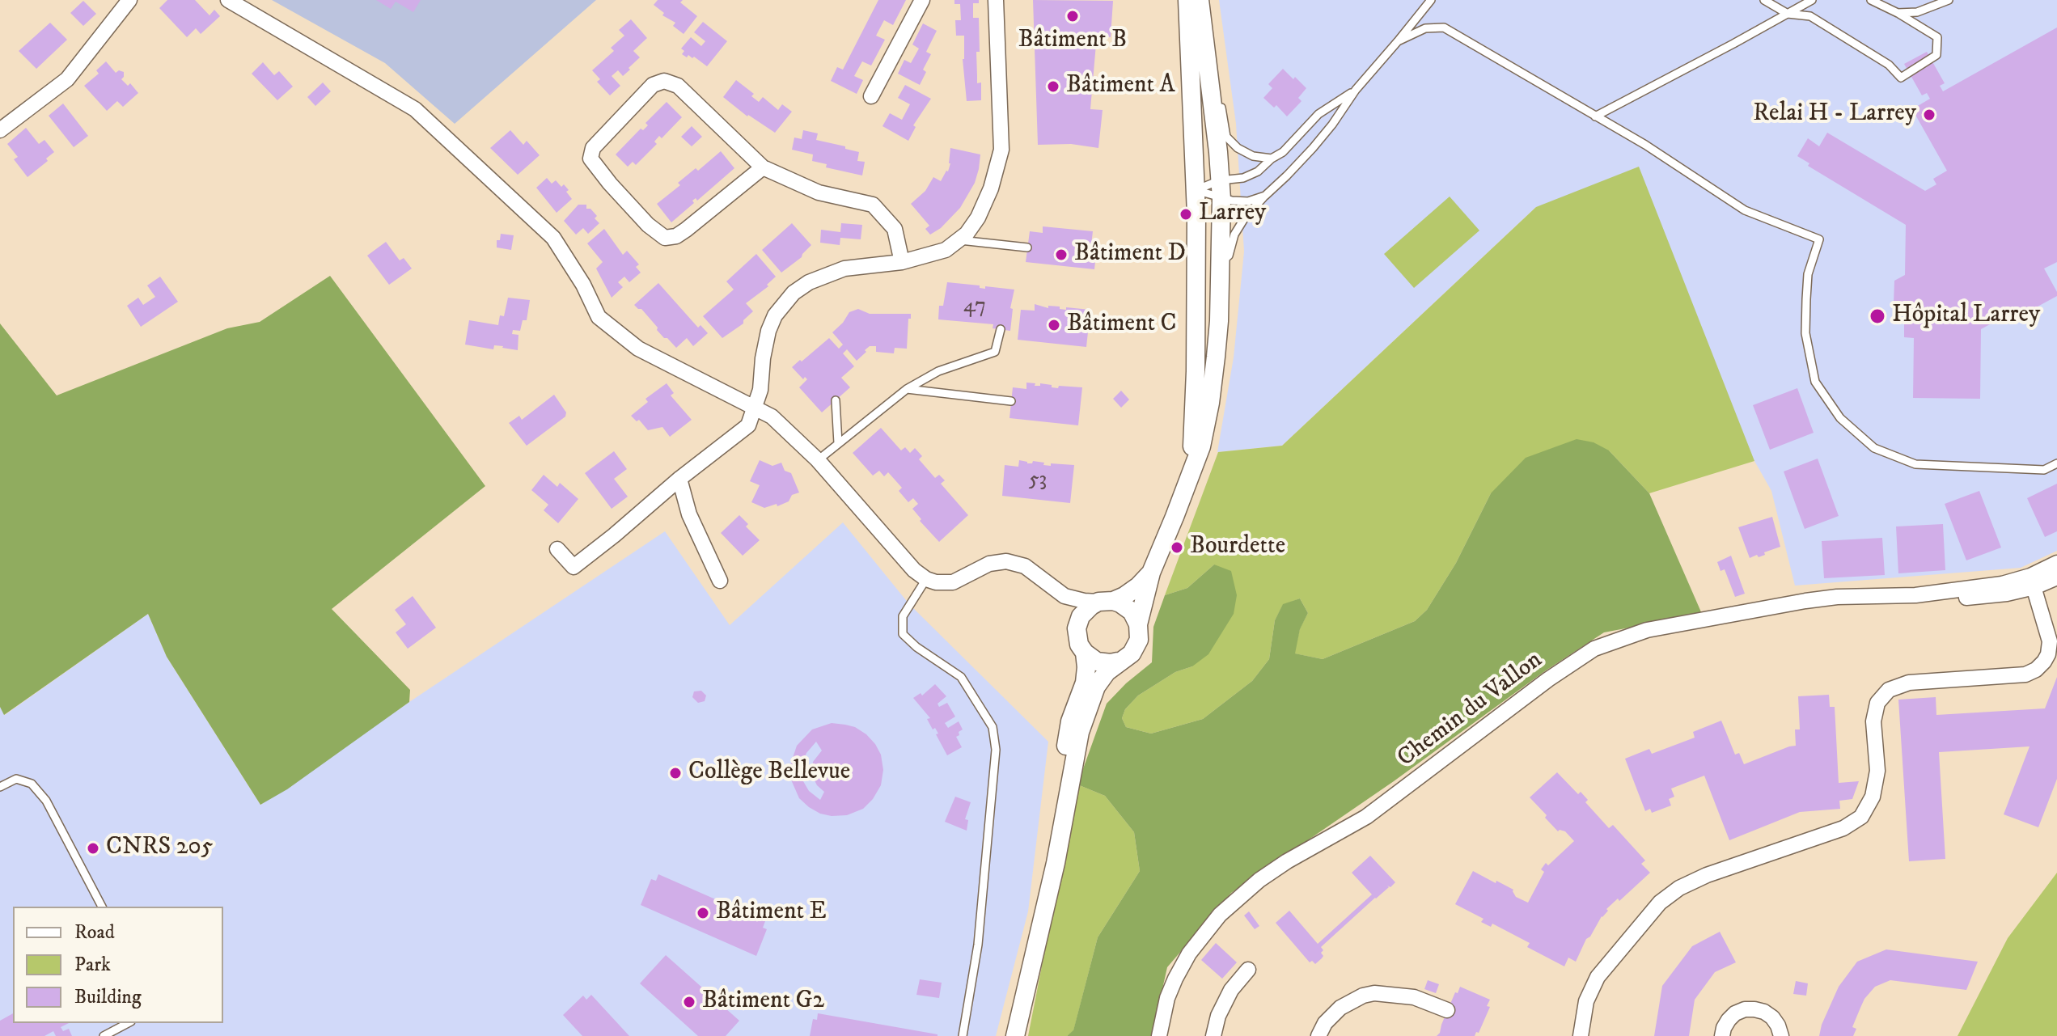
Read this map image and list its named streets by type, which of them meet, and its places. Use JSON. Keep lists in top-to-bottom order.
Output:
{
  "streets": {
    "street": ["Chemin du Vallon"]
  },
  "places": [
    "Bâtiment B",
    "Bâtiment A",
    "Relai H - Larrey",
    "Larrey",
    "Bâtiment D",
    "Hôpital Larrey",
    "Bâtiment C",
    "Bourdette",
    "Collège Bellevue",
    "CNRS 205",
    "Bâtiment E",
    "Bâtiment G2"
  ],
  "house_numbers": ["47", "53"],
  "legend": ["Road", "Park", "Building"]
}
